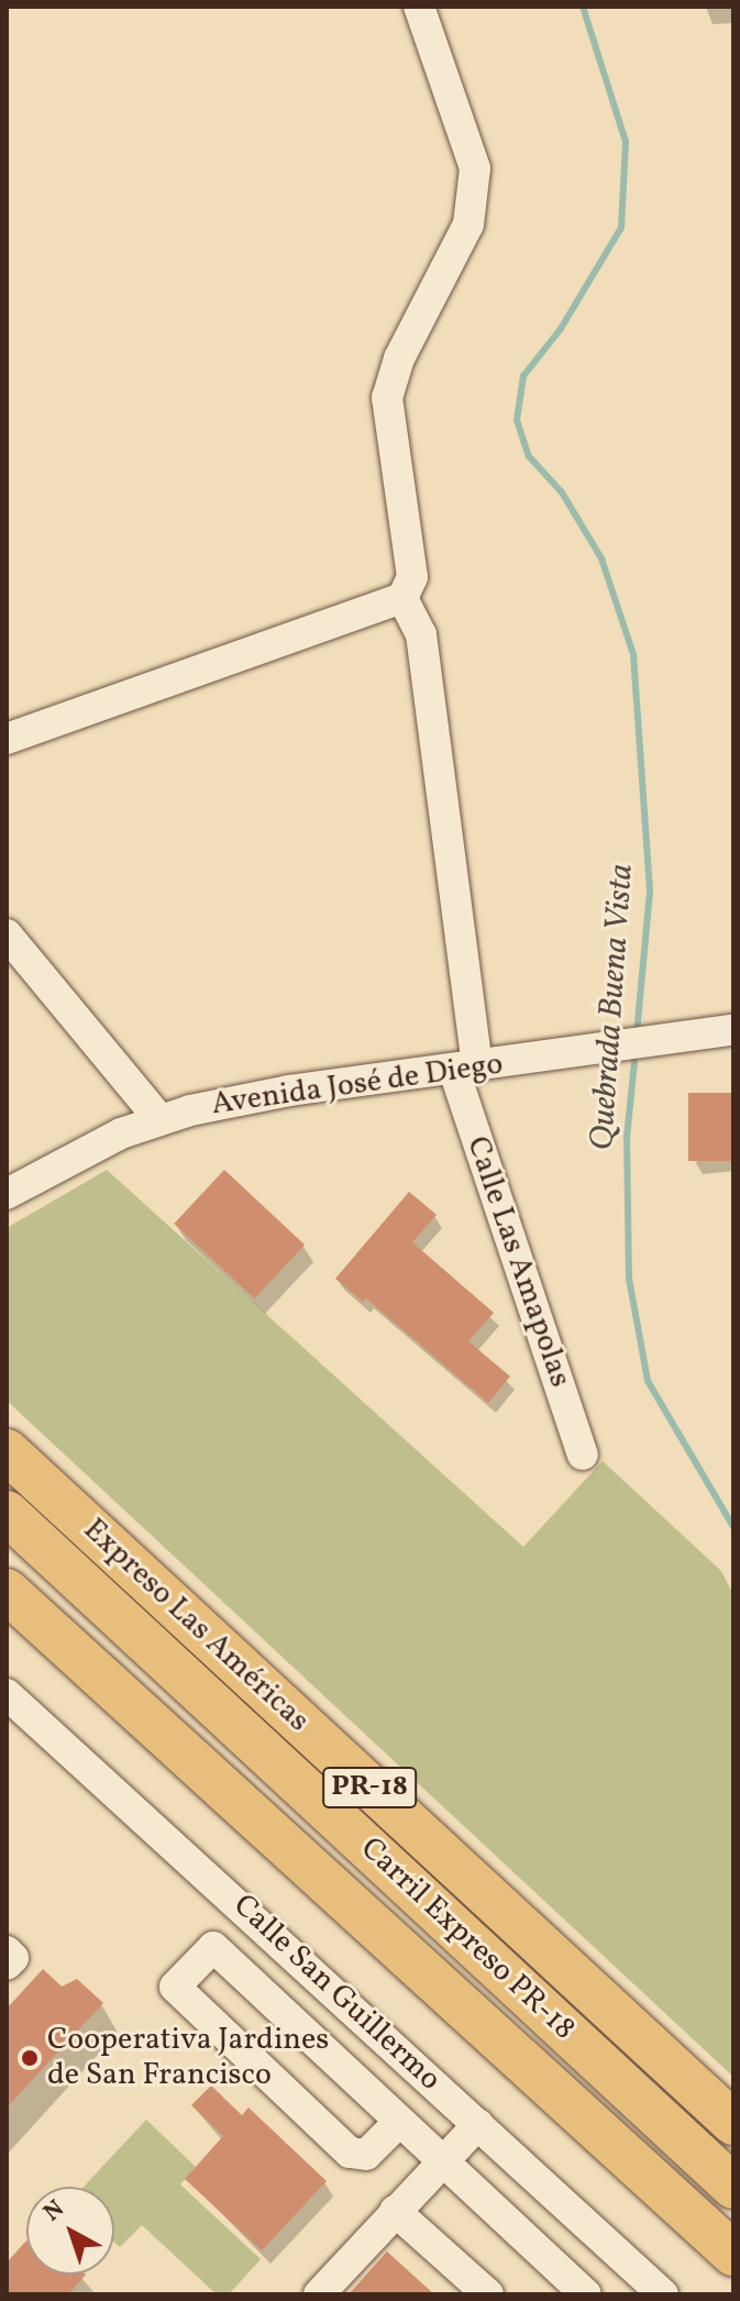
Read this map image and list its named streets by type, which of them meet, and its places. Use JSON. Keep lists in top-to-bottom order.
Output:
{
  "streets": {
    "highway": ["Expreso Las Américas", "PR-18", "Carril Expreso PR-18"],
    "street": ["Avenida José de Diego", "Calle Las Amapolas", "Calle San Guillermo"]
  },
  "crossings": [
    ["Avenida José de Diego", "Calle Las Amapolas"]
  ],
  "water": ["Quebrada Buena Vista"],
  "places": ["Cooperativa Jardines de San Francisco"],
  "north": "top left"
}
